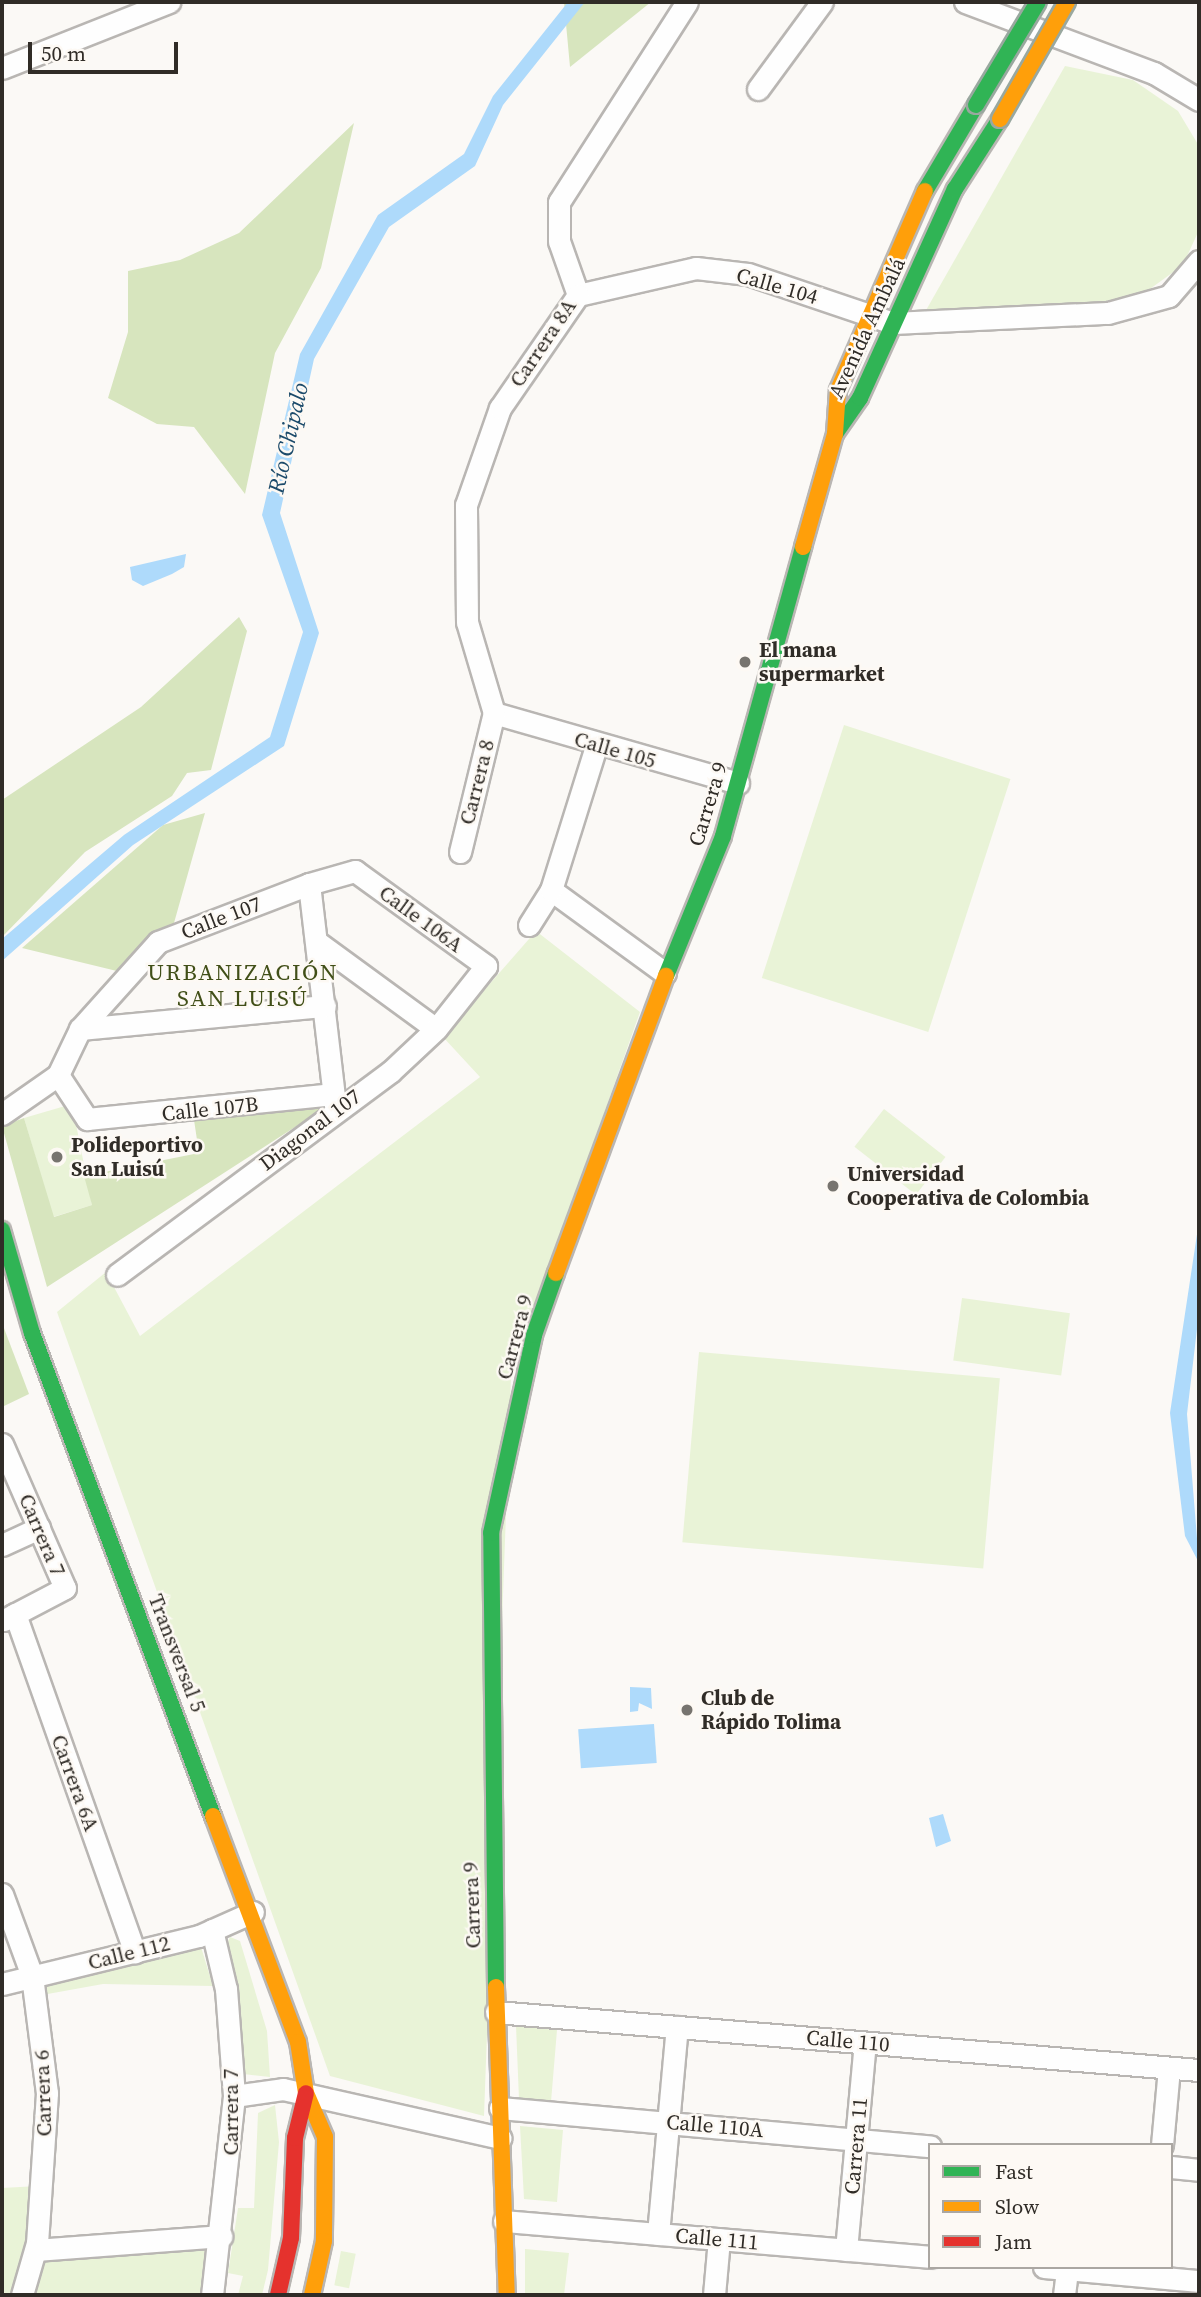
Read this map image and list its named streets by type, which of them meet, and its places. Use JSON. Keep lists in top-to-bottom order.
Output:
{
  "streets": {
    "main road": ["Avenida Ambalá", "Carrera 9", "Transversal 5"],
    "street": [
      "Calle 104",
      "Carrera 8A",
      "Calle 105",
      "Carrera 8",
      "Calle 107",
      "Calle 106A",
      "Calle 107B",
      "Diagonal 107",
      "Carrera 7",
      "Carrera 6A",
      "Calle 112",
      "Calle 110",
      "Carrera 6",
      "Calle 110A",
      "Carrera 11",
      "Calle 111"
    ]
  },
  "crossings": [
    ["Calle 104", "Avenida Ambalá"],
    ["Calle 104", "Carrera 8A"],
    ["Avenida Ambalá", "Carrera 9"],
    ["Carrera 8A", "Calle 105"],
    ["Carrera 8A", "Carrera 8"],
    ["Calle 105", "Carrera 8"],
    ["Calle 105", "Carrera 9"],
    ["Carrera 9", "Calle 110"],
    ["Carrera 9", "Calle 110A"],
    ["Carrera 9", "Calle 111"],
    ["Calle 107", "Calle 106A"],
    ["Calle 106A", "Diagonal 107"],
    ["Calle 107B", "Diagonal 107"],
    ["Carrera 7", "Carrera 6A"],
    ["Carrera 7", "Calle 112"],
    ["Transversal 5", "Calle 112"],
    ["Carrera 6A", "Calle 112"],
    ["Calle 112", "Carrera 6"],
    ["Calle 110", "Carrera 11"],
    ["Calle 110A", "Carrera 11"],
    ["Carrera 11", "Calle 111"]
  ],
  "districts": ["URBANIZACIÓN SAN LUISÚ"],
  "water": ["Río Chipalo"],
  "places": [
    "El mana supermarket",
    "Polideportivo San Luisú",
    "Universidad Cooperativa de Colombia",
    "Club de Rápido Tolima"
  ],
  "legend": ["Fast", "Slow", "Jam"],
  "scale_bar": "50 m"
}
